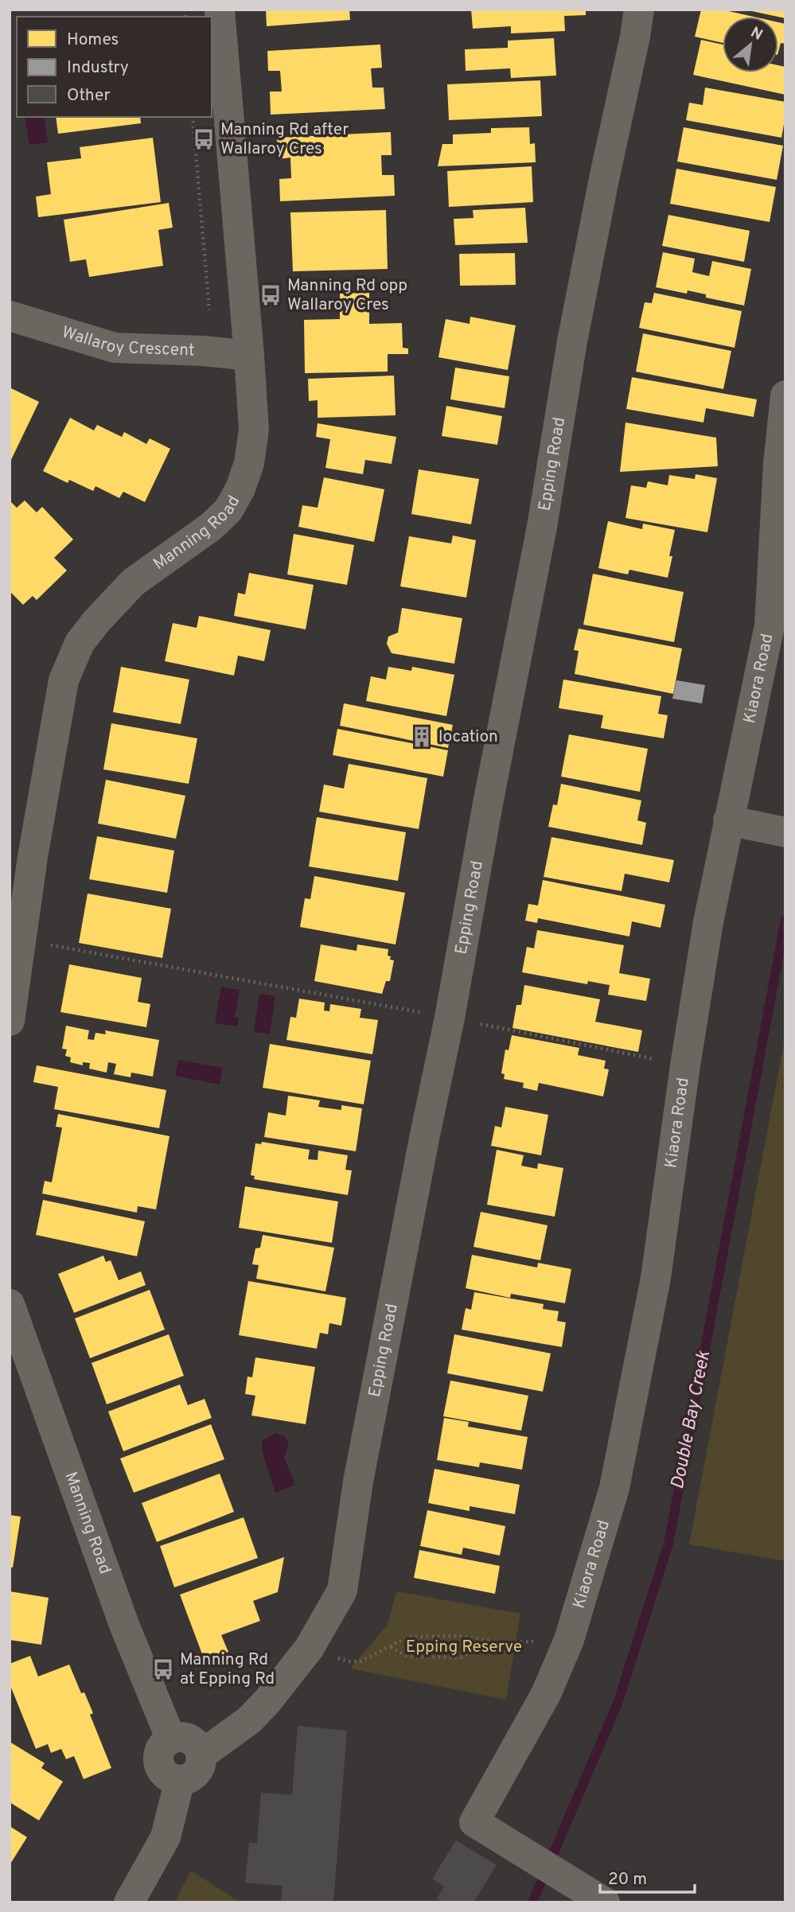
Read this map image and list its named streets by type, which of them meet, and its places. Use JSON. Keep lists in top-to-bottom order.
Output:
{
  "streets": {
    "street": [
      "Wallaroy Crescent",
      "Epping Road",
      "Manning Road",
      "Kiaora Road"
    ]
  },
  "crossings": [
    ["Wallaroy Crescent", "Manning Road"],
    ["Epping Road", "Manning Road"]
  ],
  "water": ["Double Bay Creek"],
  "parks": ["Epping Reserve"],
  "places": {
    "bus stop": ["Manning Rd after Wallaroy Cres", "Manning Rd opp Wallaroy Cres", "Manning Rd at Epping Rd"],
    "building": ["location"]
  },
  "legend": ["Homes", "Industry", "Other"],
  "scale_bar": "20 m",
  "north": "top right"
}
